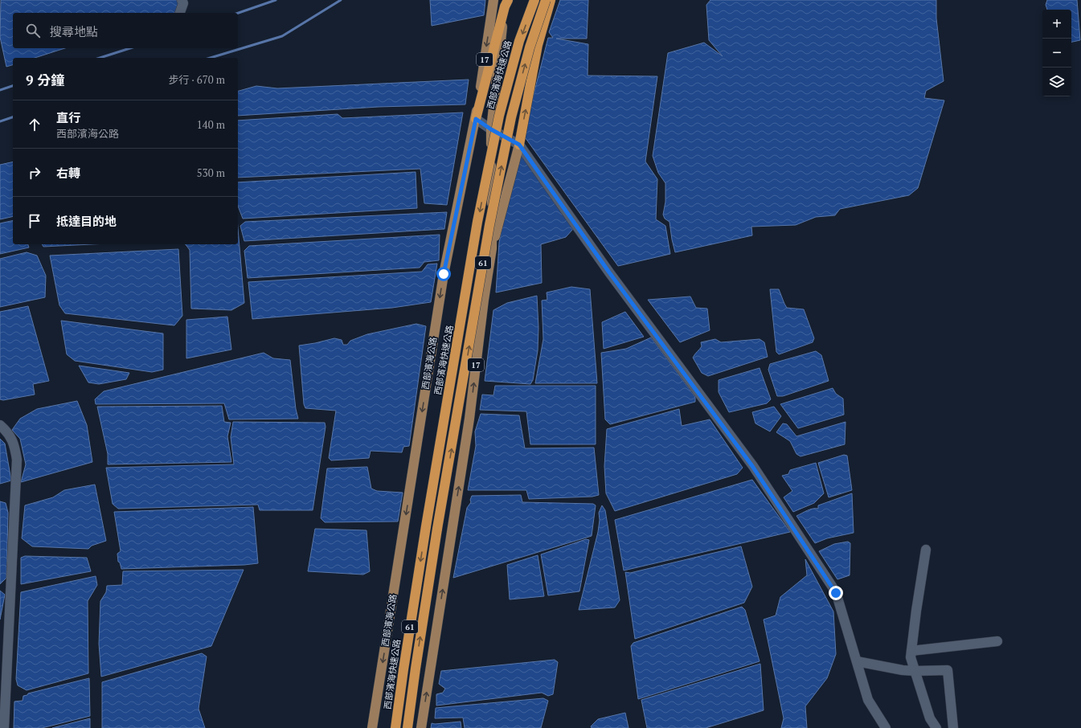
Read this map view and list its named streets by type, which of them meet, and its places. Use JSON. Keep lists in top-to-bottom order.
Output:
{
  "streets": {
    "highway": ["西部濱海快速公路", "61"],
    "main road": ["17", "西部濱海公路"]
  },
  "page": {
    "map_buttons": ["+", "−"],
    "search": "搜尋地點",
    "heading": ["9 分鐘", "步行 · 670 m"],
    "list": [
      ["直行", "西部濱海公路", "140 m"],
      ["右轉", "530 m"],
      "抵達目的地"
    ]
  }
}
